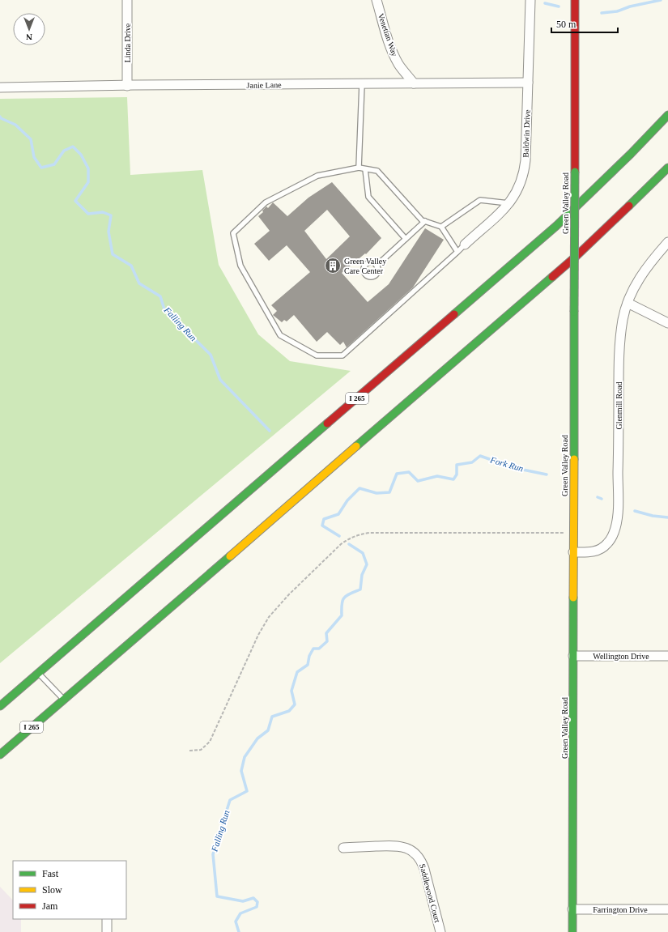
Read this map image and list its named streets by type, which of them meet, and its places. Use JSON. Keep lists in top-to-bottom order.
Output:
{
  "streets": {
    "main road": ["Green Valley Road", "I 265"],
    "street": [
      "Venetian Way",
      "Linda Drive",
      "Janie Lane",
      "Baldwin Drive",
      "Glenmill Road",
      "Wellington Drive",
      "Saddlewood Court",
      "Farrington Drive"
    ]
  },
  "crossings": [
    ["Venetian Way", "Janie Lane"],
    ["Linda Drive", "Janie Lane"],
    ["Janie Lane", "Baldwin Drive"],
    ["Green Valley Road", "Glenmill Road"],
    ["Green Valley Road", "Wellington Drive"],
    ["Green Valley Road", "Farrington Drive"]
  ],
  "water": ["Falling Run", "Fork Run"],
  "places": {
    "building": ["Green Valley Care Center"]
  },
  "legend": ["Fast", "Slow", "Jam"],
  "scale_bar": "50 m",
  "north": "bottom"
}
